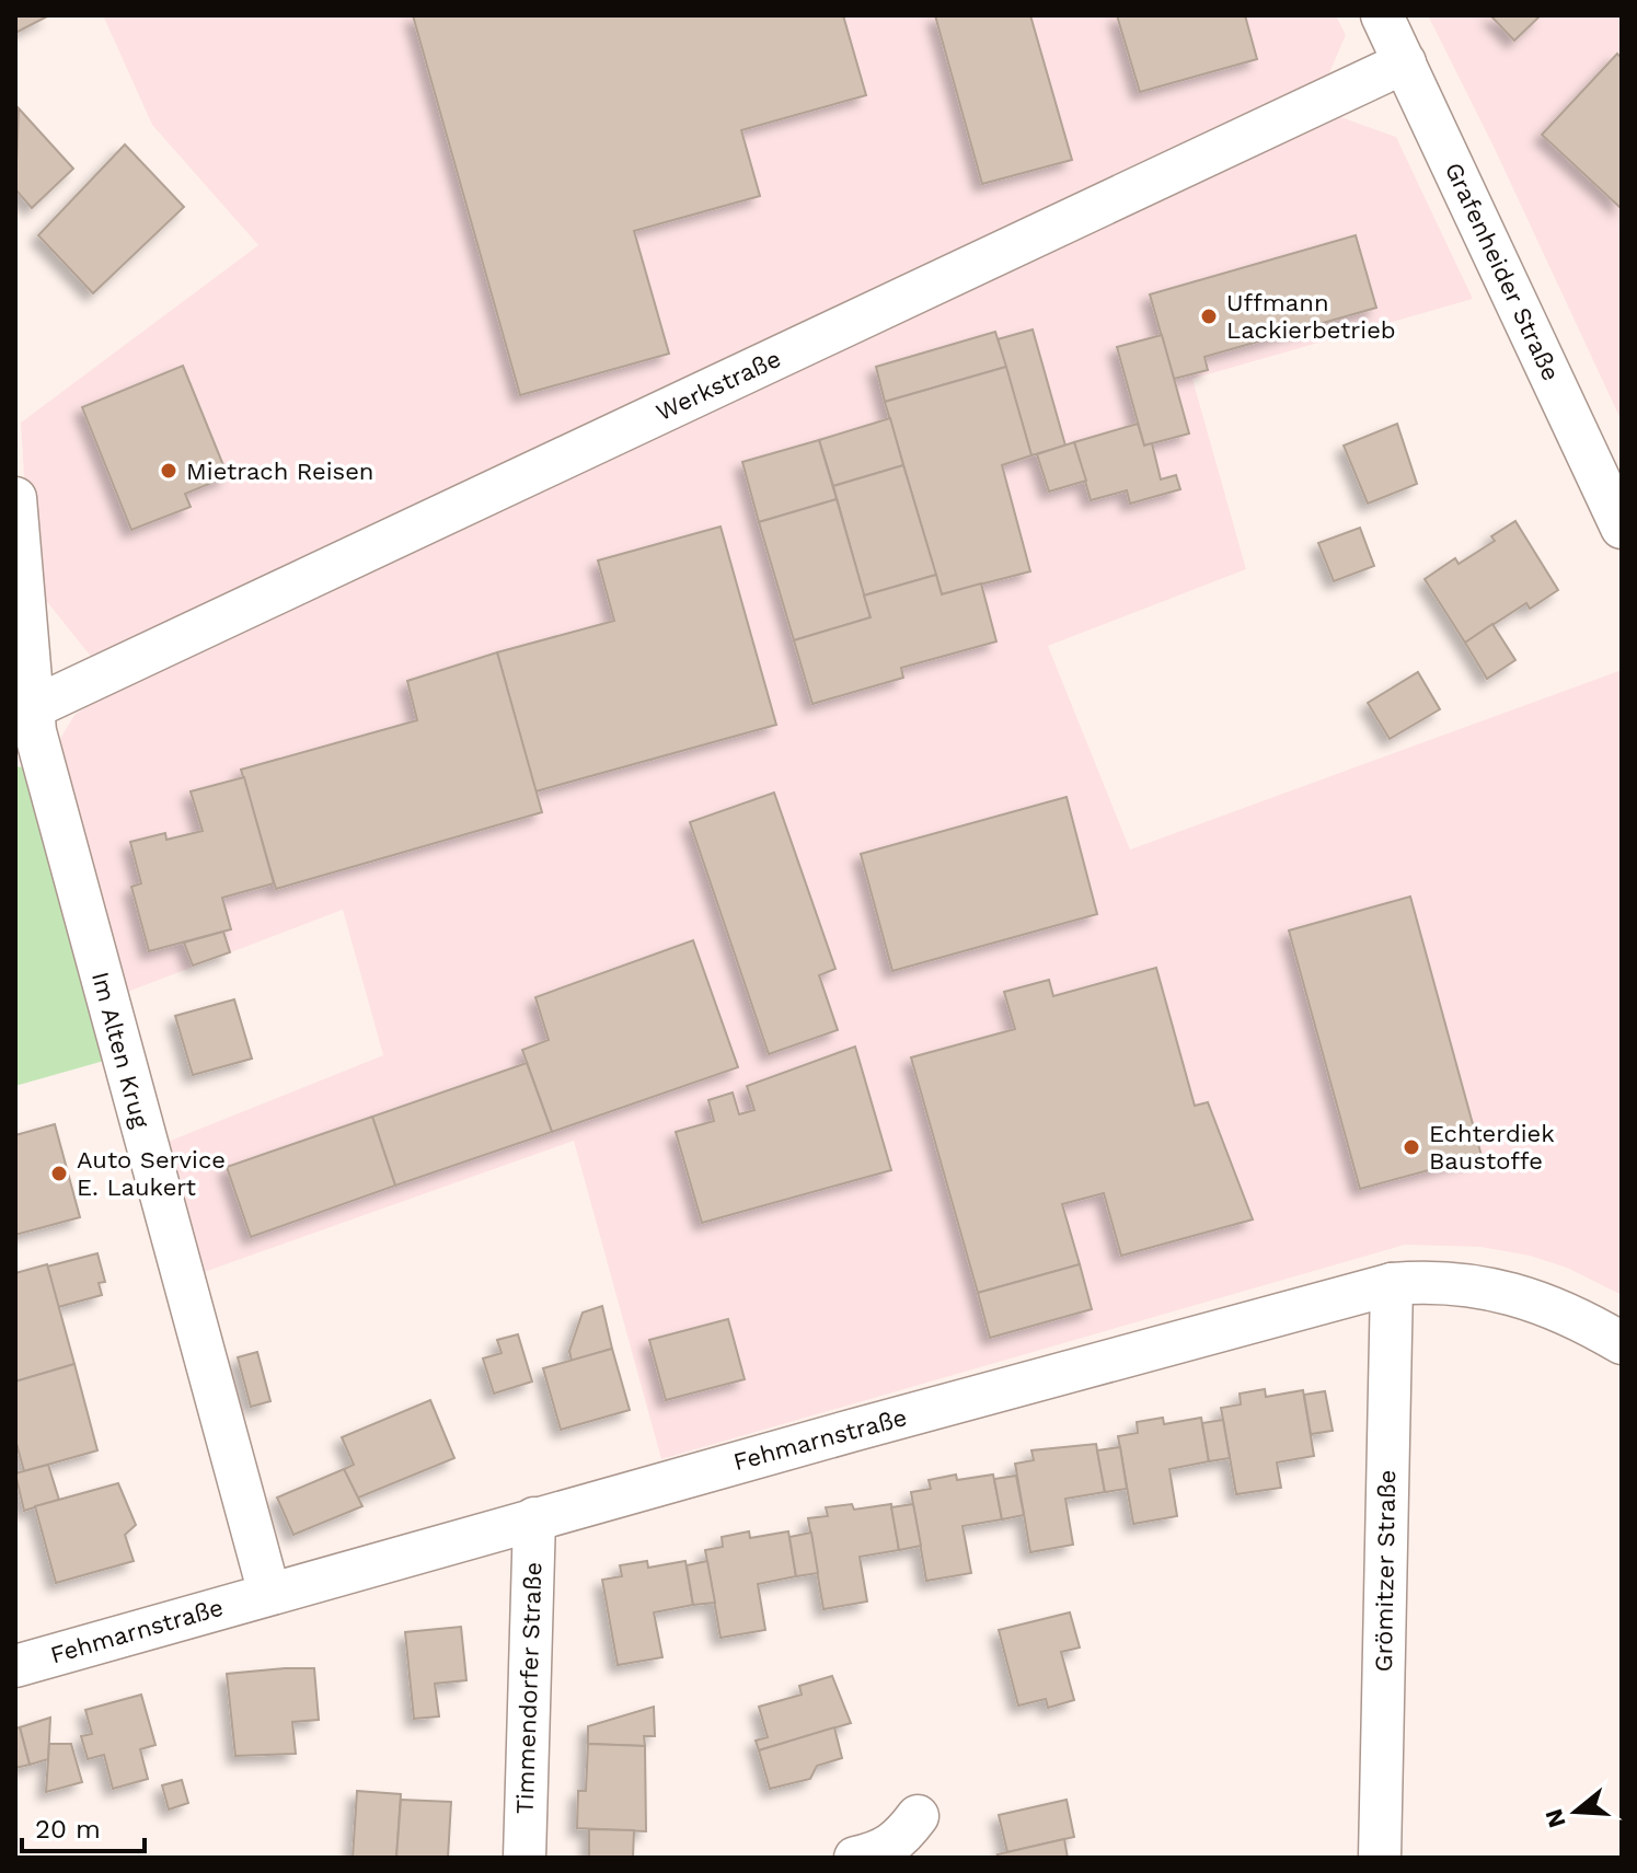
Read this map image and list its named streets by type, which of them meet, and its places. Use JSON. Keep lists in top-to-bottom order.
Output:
{
  "streets": {
    "street": [
      "Grafenheider Straße",
      "Werkstraße",
      "Im Alten Krug",
      "Fehmarnstraße",
      "Grömitzer Straße",
      "Timmendorfer Straße"
    ]
  },
  "crossings": [
    ["Grafenheider Straße", "Werkstraße"],
    ["Werkstraße", "Im Alten Krug"],
    ["Im Alten Krug", "Fehmarnstraße"],
    ["Fehmarnstraße", "Grömitzer Straße"],
    ["Fehmarnstraße", "Timmendorfer Straße"]
  ],
  "places": [
    "Uffmann Lackierbetrieb",
    "Mietrach Reisen",
    "Echterdiek Baustoffe",
    "Auto Service E. Laukert"
  ],
  "scale_bar": "20 m",
  "north": "left"
}
